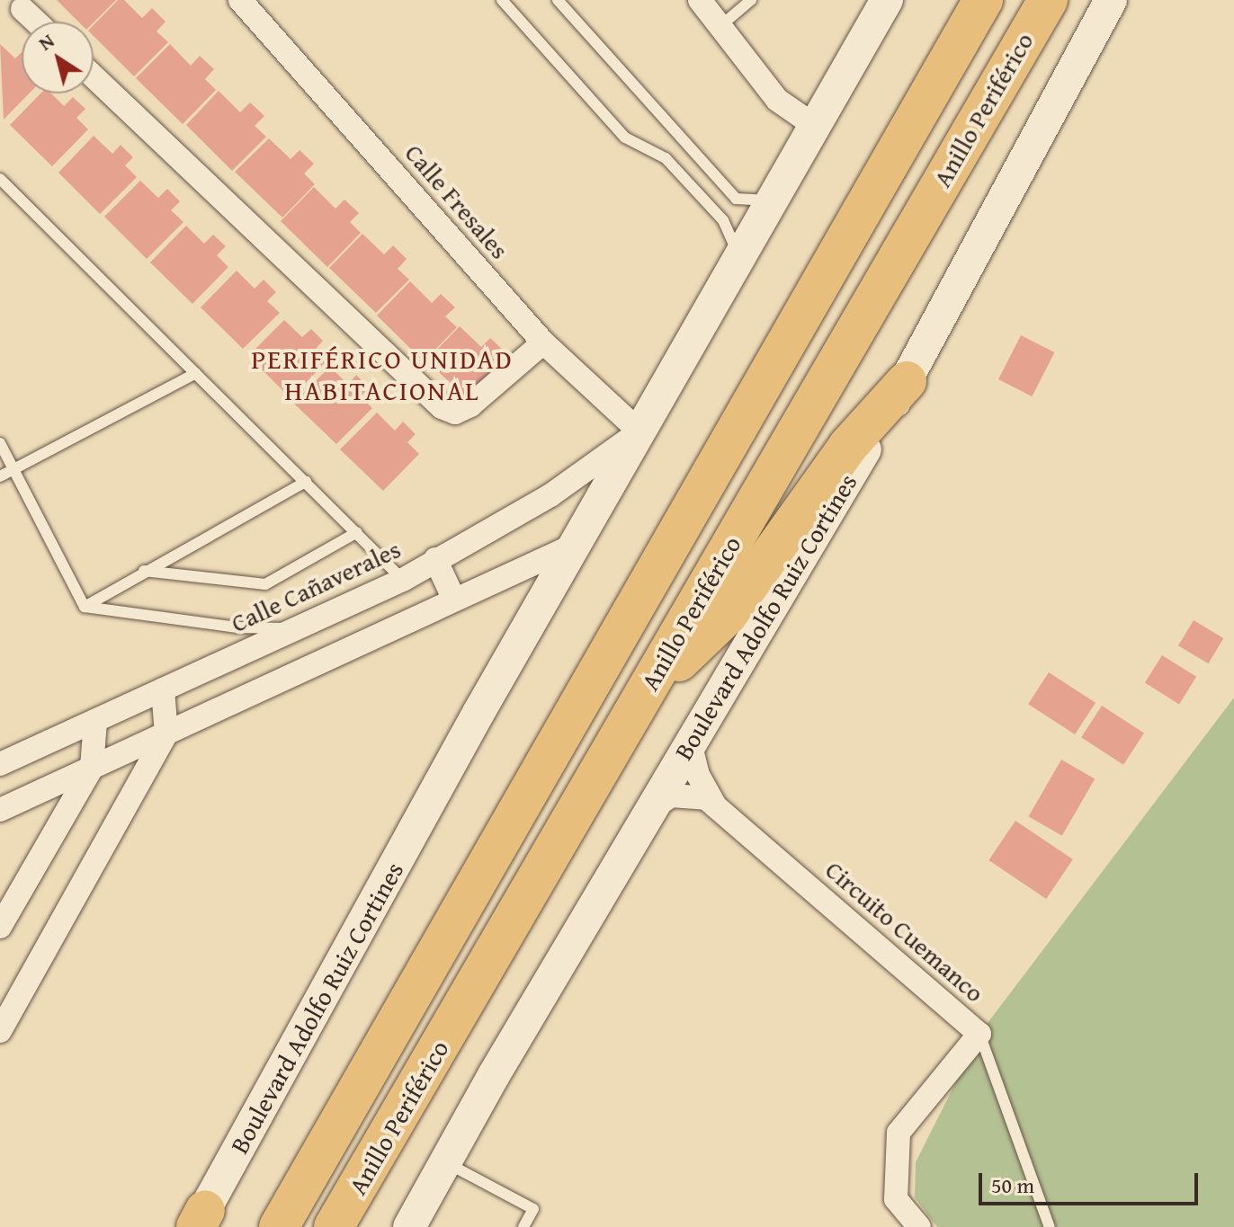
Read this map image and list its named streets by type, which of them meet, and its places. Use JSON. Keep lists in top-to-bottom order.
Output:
{
  "streets": {
    "highway": ["Anillo Periférico"],
    "main road": ["Boulevard Adolfo Ruiz Cortines"],
    "street": ["Calle Fresales", "Calle Cañaverales", "Circuito Cuemanco"]
  },
  "crossings": [
    ["Calle Fresales", "Calle Cañaverales"],
    ["Calle Fresales", "Boulevard Adolfo Ruiz Cortines"],
    ["Calle Cañaverales", "Boulevard Adolfo Ruiz Cortines"],
    ["Boulevard Adolfo Ruiz Cortines", "Circuito Cuemanco"]
  ],
  "districts": ["PERIFÉRICO UNIDAD HABITACIONAL"],
  "scale_bar": "50 m",
  "north": "top left"
}
